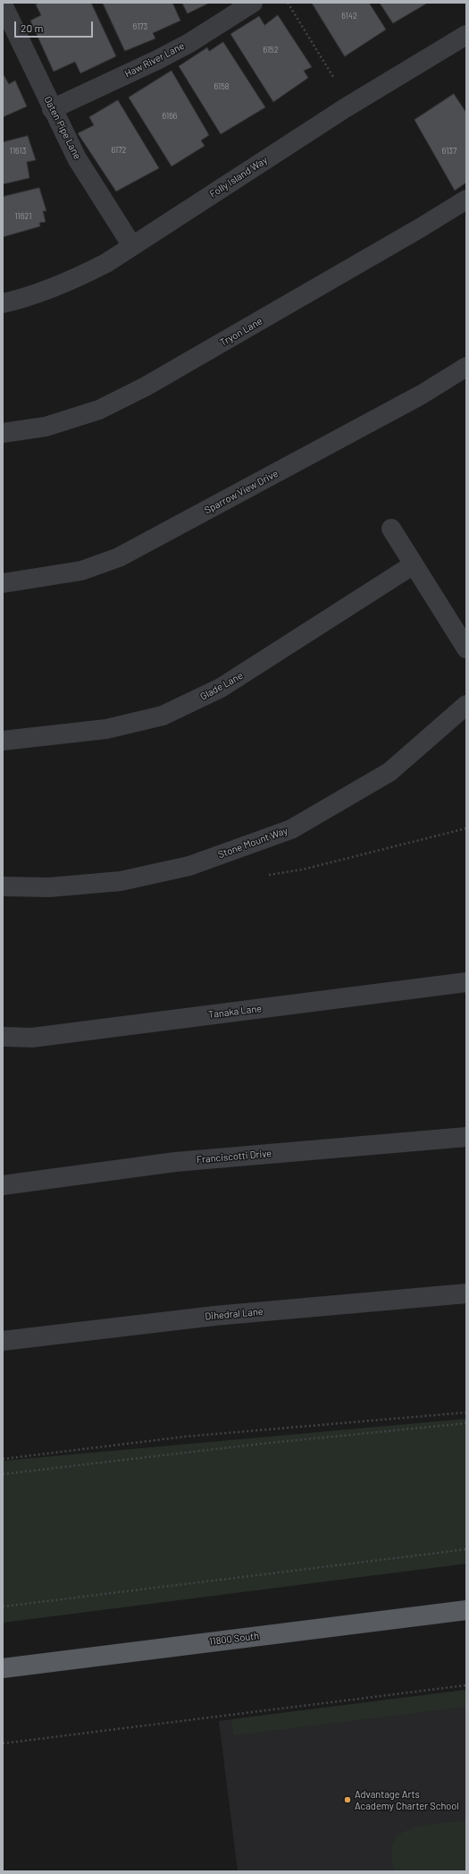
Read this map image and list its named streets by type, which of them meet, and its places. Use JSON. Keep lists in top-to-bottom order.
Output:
{
  "streets": {
    "main road": ["11800 South"],
    "street": [
      "Haw River Lane",
      "Oaten Pipe Lane",
      "Folly Island Way",
      "Tryon Lane",
      "Sparrow View Drive",
      "Glade Lane",
      "Stone Mount Way",
      "Tanaka Lane",
      "Franciscotti Drive",
      "Dihedral Lane"
    ]
  },
  "crossings": [
    ["Haw River Lane", "Oaten Pipe Lane"],
    ["Oaten Pipe Lane", "Folly Island Way"]
  ],
  "places": ["Advantage Arts Academy Charter School"],
  "house_numbers": [
    "6142",
    "6173",
    "6152",
    "6158",
    "6166",
    "6172",
    "11613",
    "6137",
    "11621"
  ],
  "scale_bar": "20 m"
}
